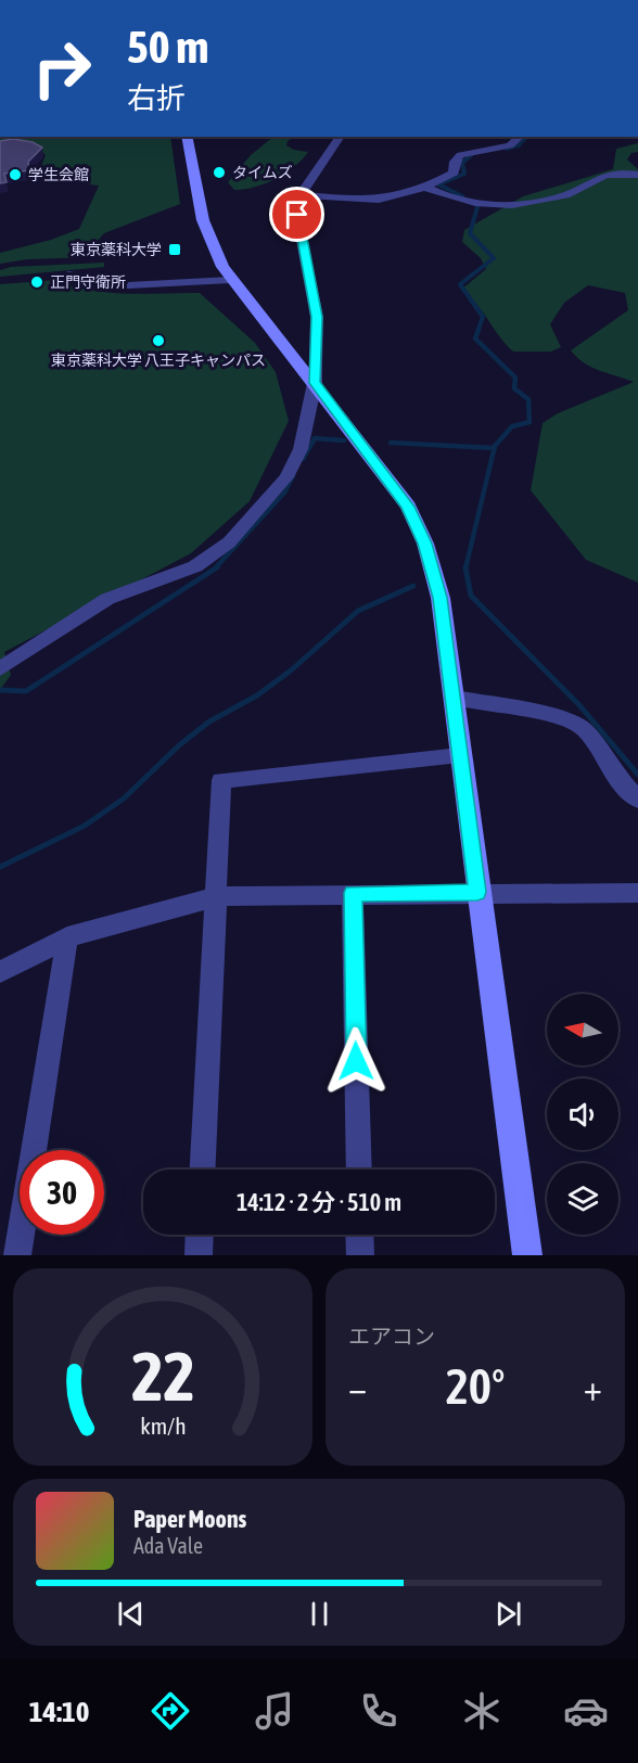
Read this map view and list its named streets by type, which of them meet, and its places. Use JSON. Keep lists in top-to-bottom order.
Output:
{
  "places": {
    "other": [
      "タイムズ",
      "学生会館",
      "正門守衛所",
      "東京薬科大学 八王子キャンパス"
    ],
    "transit": ["東京薬科大学"]
  },
  "north": "left",
  "page": {
    "turn": ["50 m", "右折"],
    "limit": "30",
    "trip": "14:12 · 2 分 · 510 m",
    "tile": "エアコン",
    "heat": ["−", "20°", "+"],
    "song": ["Paper Moons", "Ada Vale"],
    "tabs": "14:10",
    "gauge": ["22", "km/h"]
  }
}
